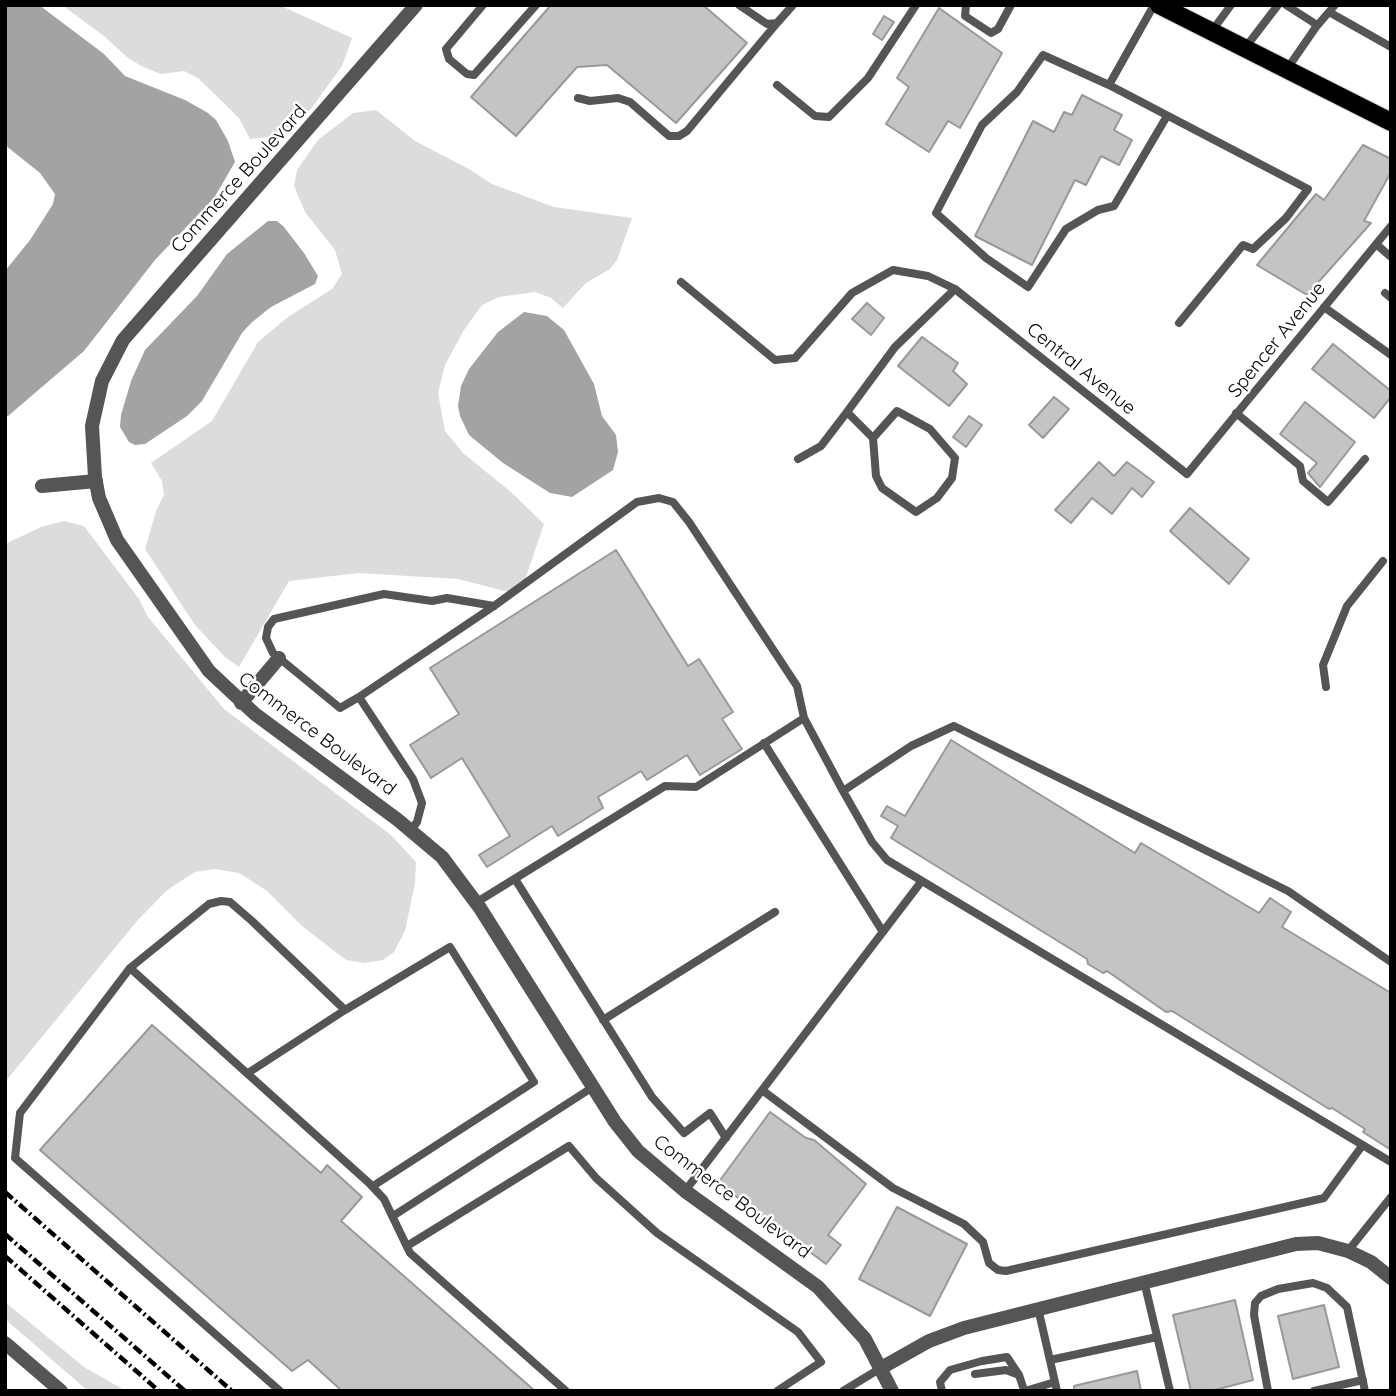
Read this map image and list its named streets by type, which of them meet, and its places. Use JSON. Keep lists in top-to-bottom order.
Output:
{
  "streets": {
    "street": ["Commerce Boulevard"],
    "lane": ["Spencer Avenue", "Central Avenue"]
  },
  "crossings": [
    ["Spencer Avenue", "Central Avenue"]
  ]
}
